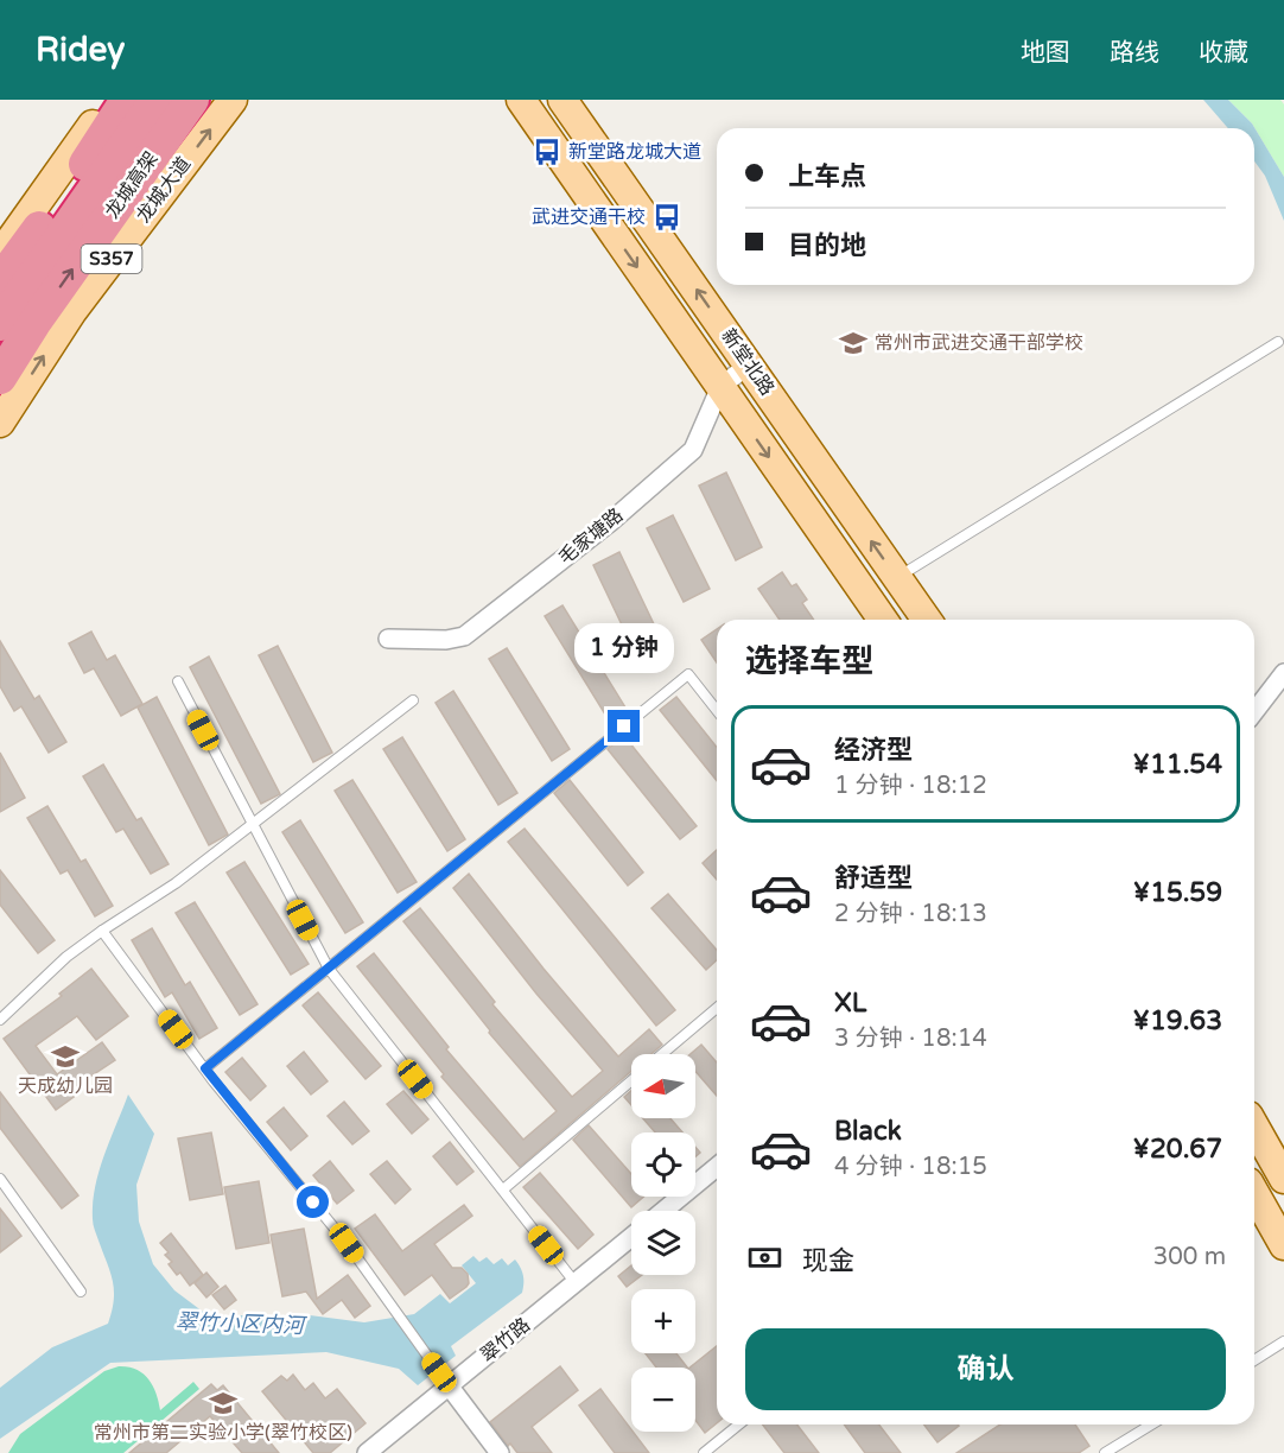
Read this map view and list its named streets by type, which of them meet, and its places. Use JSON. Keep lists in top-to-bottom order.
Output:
{
  "streets": {
    "highway": ["龙城高架"],
    "main road": ["龙城大道", "S357", "新堂北路"],
    "street": ["毛家塘路", "翠竹路"]
  },
  "crossings": [
    ["新堂北路", "毛家塘路"]
  ],
  "water": ["翠竹小区内河"],
  "places": {
    "bus stop": ["新堂路龙城大道", "武进交通干校"],
    "school or university": ["常州市武进交通干部学校", "天成幼儿园", "常州市第二实验小学(翠竹校区)"]
  },
  "north": "left",
  "page": {
    "header": "Ridey",
    "nav": ["地图", "路线", "收藏"],
    "banner": ["上车点", "目的地"],
    "heading": "选择车型",
    "bubble": "1 分钟",
    "list": [
      {
        "name": "经济型",
        "note": "1 分钟 · 18:12",
        "value": "¥11.54"
      },
      {
        "name": "舒适型",
        "note": "2 分钟 · 18:13",
        "value": "¥15.59"
      },
      {
        "name": "XL",
        "note": "3 分钟 · 18:14",
        "value": "¥19.63"
      },
      {
        "name": "Black",
        "note": "4 分钟 · 18:15",
        "value": "¥20.67"
      }
    ],
    "map_buttons": ["+", "−"],
    "pay": ["现金", "300 m"],
    "buttons": "确认"
  }
}
